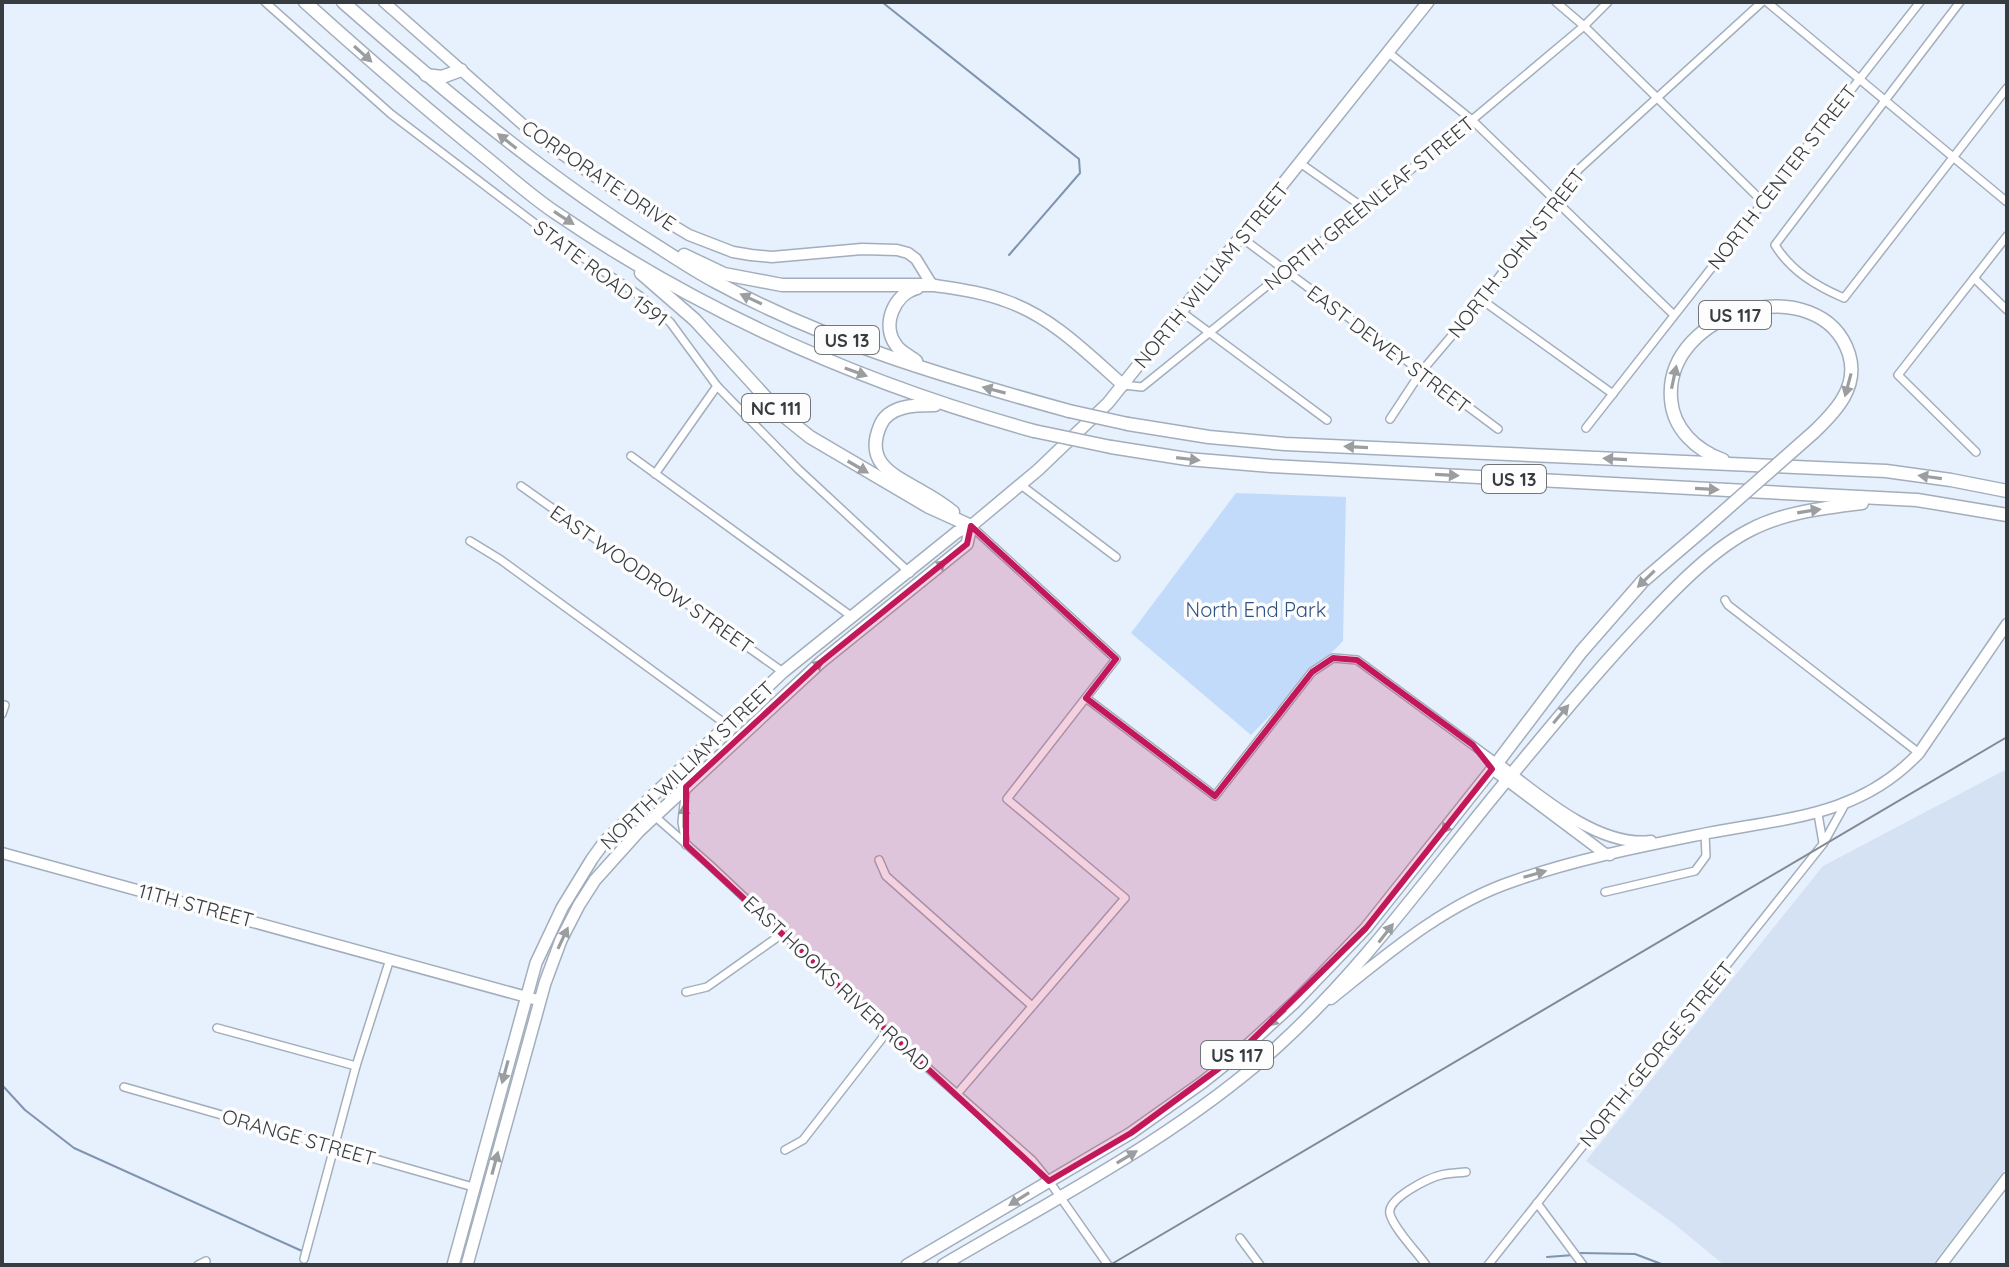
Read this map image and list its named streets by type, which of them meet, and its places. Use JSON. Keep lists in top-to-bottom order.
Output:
{
  "streets": {
    "highway": ["US 117", "US 13", "NC 111"],
    "main road": ["NORTH WILLIAM STREET"],
    "street": [
      "CORPORATE DRIVE",
      "NORTH CENTER STREET",
      "NORTH GREENLEAF STREET",
      "NORTH JOHN STREET",
      "STATE ROAD 1591",
      "EAST DEWEY STREET",
      "EAST WOODROW STREET",
      "11TH STREET",
      "EAST HOOKS RIVER ROAD",
      "NORTH GEORGE STREET",
      "ORANGE STREET"
    ]
  },
  "crossings": [
    ["NORTH GREENLEAF STREET", "NORTH WILLIAM STREET"],
    ["NORTH GREENLEAF STREET", "EAST DEWEY STREET"],
    ["NORTH JOHN STREET", "EAST DEWEY STREET"],
    ["STATE ROAD 1591", "NORTH WILLIAM STREET"],
    ["NORTH WILLIAM STREET", "EAST DEWEY STREET"],
    ["NORTH WILLIAM STREET", "NC 111"],
    ["NORTH WILLIAM STREET", "EAST WOODROW STREET"],
    ["NORTH WILLIAM STREET", "11TH STREET"],
    ["NORTH WILLIAM STREET", "EAST HOOKS RIVER ROAD"],
    ["NORTH WILLIAM STREET", "ORANGE STREET"],
    ["US 117", "US 13"],
    ["US 117", "EAST HOOKS RIVER ROAD"],
    ["US 13", "NC 111"]
  ],
  "parks": ["North End Park"]
}
